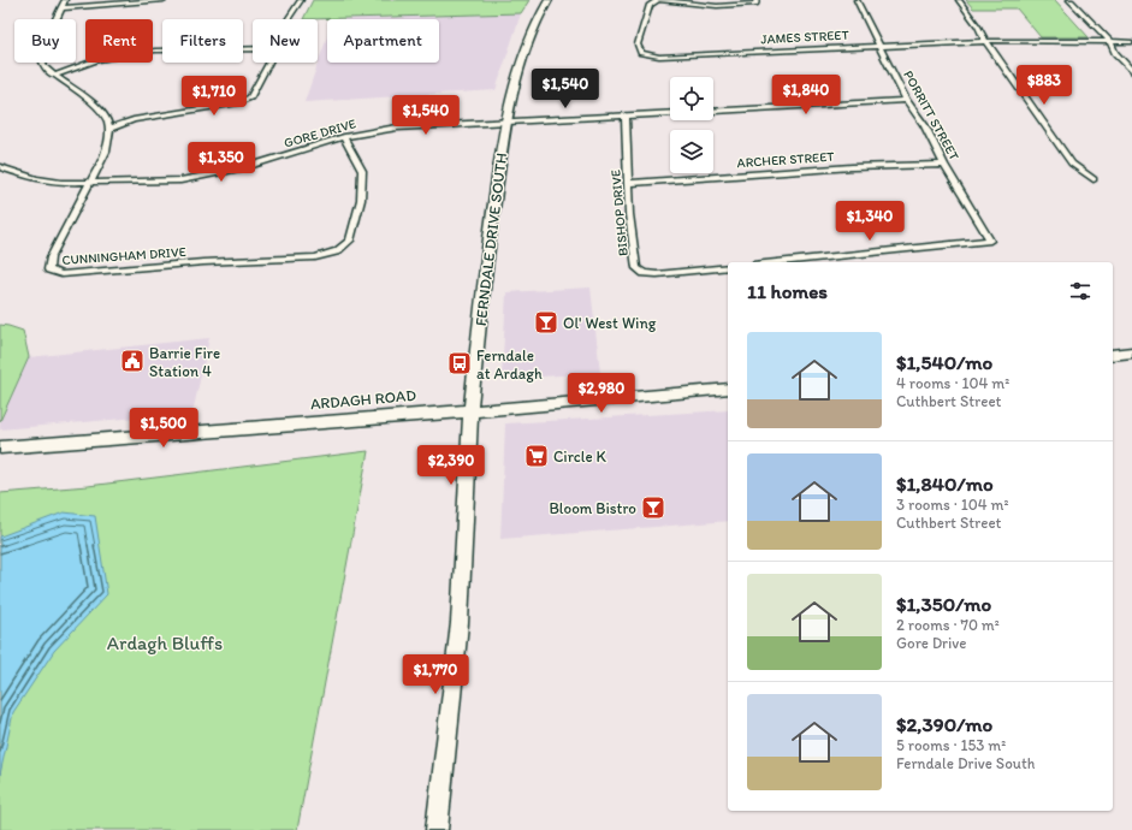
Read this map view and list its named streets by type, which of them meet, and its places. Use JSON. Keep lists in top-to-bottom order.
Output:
{
  "streets": {
    "main road": ["FERNDALE DRIVE SOUTH", "ARDAGH ROAD"],
    "street": [
      "JAMES STREET",
      "PORRITT STREET",
      "GORE DRIVE",
      "ARCHER STREET",
      "BISHOP DRIVE",
      "CUNNINGHAM DRIVE"
    ]
  },
  "crossings": [
    ["JAMES STREET", "PORRITT STREET"],
    ["PORRITT STREET", "GORE DRIVE"],
    ["PORRITT STREET", "ARCHER STREET"],
    ["GORE DRIVE", "BISHOP DRIVE"],
    ["GORE DRIVE", "FERNDALE DRIVE SOUTH"],
    ["GORE DRIVE", "CUNNINGHAM DRIVE"],
    ["ARCHER STREET", "BISHOP DRIVE"],
    ["FERNDALE DRIVE SOUTH", "ARDAGH ROAD"]
  ],
  "parks": ["Ardagh Bluffs"],
  "places": {
    "bar": ["Ol' West Wing", "Bloom Bistro"],
    "public building": ["Barrie Fire Station 4"],
    "bus stop": ["Ferndale at Ardagh"],
    "supermarket": ["Circle K"]
  },
  "page": {
    "chip": [
      "Buy",
      "Rent",
      "Filters",
      "New",
      "Apartment"
    ],
    "price": [
      "$883",
      "$1,540",
      "$1,840",
      "$1,710",
      "$1,540",
      "$1,350",
      "$1,340",
      "$2,980",
      "$1,500",
      "$2,390",
      "$1,770"
    ],
    "heading": "11 homes",
    "list": [
      {
        "name": "$1,540/mo",
        "note": "4 rooms · 104 m² · Cuthbert Street"
      },
      {
        "name": "$1,840/mo",
        "note": "3 rooms · 104 m² · Cuthbert Street"
      },
      {
        "name": "$1,350/mo",
        "note": "2 rooms · 70 m² · Gore Drive"
      },
      {
        "name": "$2,390/mo",
        "note": "5 rooms · 153 m² · Ferndale Drive South"
      }
    ]
  }
}
